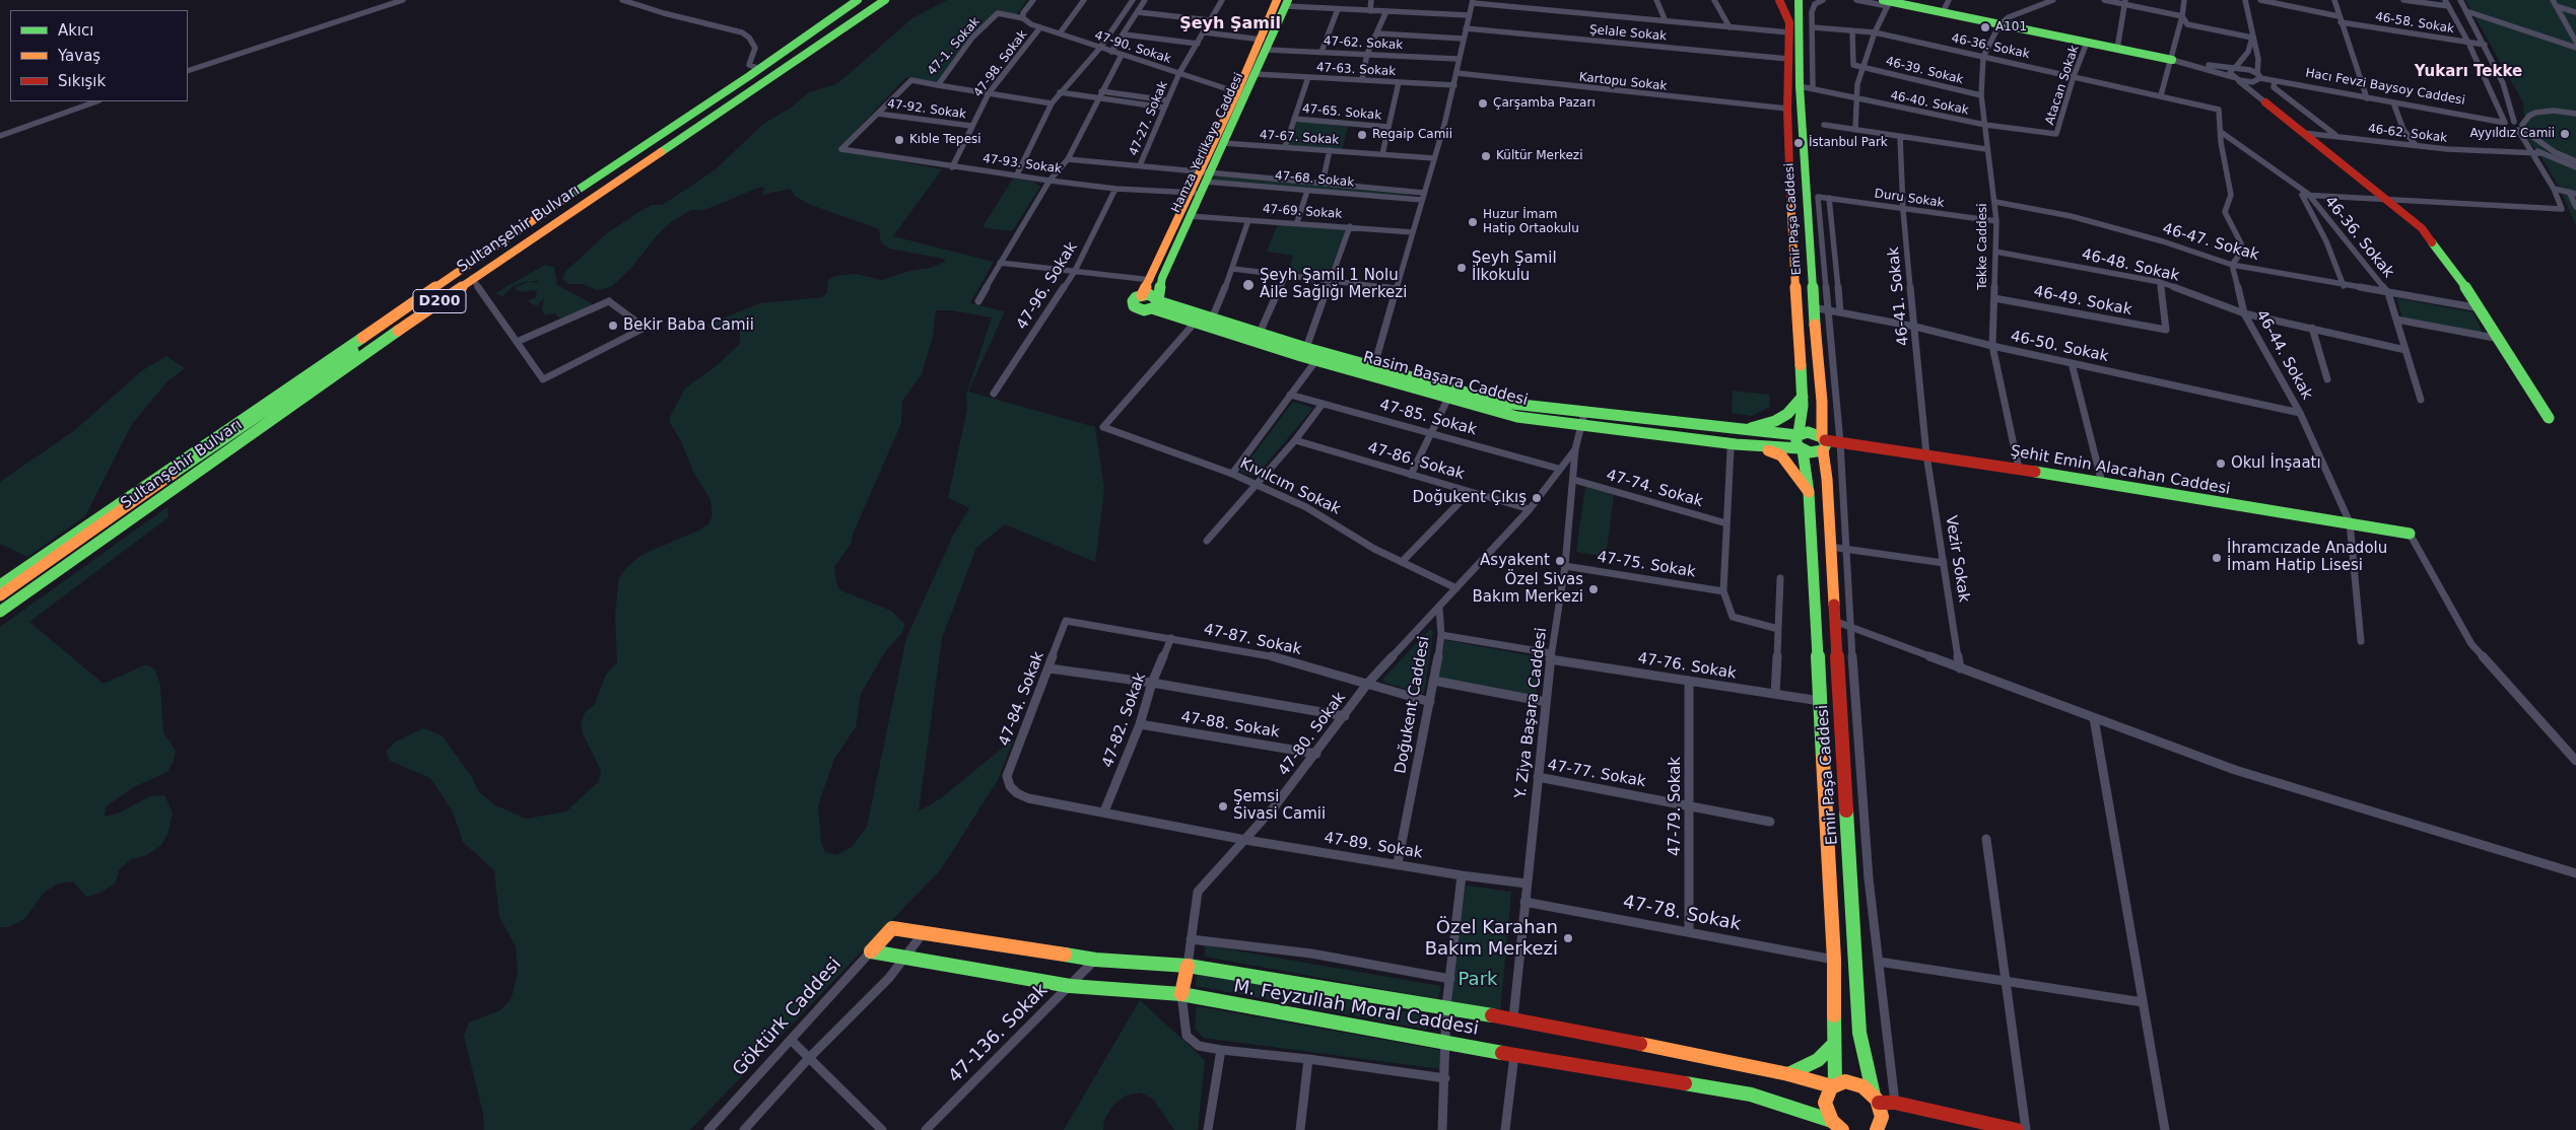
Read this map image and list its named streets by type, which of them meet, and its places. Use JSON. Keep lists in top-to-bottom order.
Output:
{
  "streets": {
    "main road": [
      "Hamza Yerlikaya Caddesi",
      "Emir Paşa Caddesi",
      "Sultanşehir Bulvarı",
      "D200",
      "Rasim Başara Caddesi",
      "Şehit Emin Alacahan Caddesi",
      "M. Feyzullah Moral Caddesi",
      "Göktürk Caddesi"
    ],
    "street": [
      "46-58. Sokak",
      "Şelale Sokak",
      "47-62. Sokak",
      "47-1. Sokak",
      "46-36. Sokak",
      "47-90. Sokak",
      "47-98. Sokak",
      "47-63. Sokak",
      "46-39. Sokak",
      "Kartopu Sokak",
      "Atacan Sokak",
      "Hacı Fevzi Baysoy Caddesi",
      "46-40. Sokak",
      "47-92. Sokak",
      "47-65. Sokak",
      "47-27. Sokak",
      "46-62. Sokak",
      "47-67. Sokak",
      "47-93. Sokak",
      "47-68. Sokak",
      "Duru Sokak",
      "47-69. Sokak",
      "46-47. Sokak",
      "Tekke Caddesi",
      "46-48. Sokak",
      "47-96. Sokak",
      "46-41. Sokak",
      "46-49. Sokak",
      "46-50. Sokak",
      "46-44. Sokak",
      "47-85. Sokak",
      "47-86. Sokak",
      "Kıvılcım Sokak",
      "47-74. Sokak",
      "Vezir Sokak",
      "47-75. Sokak",
      "47-87. Sokak",
      "47-76. Sokak",
      "47-84. Sokak",
      "Doğukent Caddesi",
      "Y. Ziya Başara Caddesi",
      "47-82. Sokak",
      "47-88. Sokak",
      "47-80. Sokak",
      "47-77. Sokak",
      "47-79. Sokak",
      "47-89. Sokak",
      "47-78. Sokak",
      "47-136. Sokak"
    ]
  },
  "crossings": [
    ["Şelale Sokak", "Emir Paşa Caddesi"],
    ["47-62. Sokak", "47-27. Sokak"],
    ["47-62. Sokak", "Hamza Yerlikaya Caddesi"],
    ["47-1. Sokak", "47-90. Sokak"],
    ["47-1. Sokak", "47-92. Sokak"],
    ["47-1. Sokak", "47-93. Sokak"],
    ["46-36. Sokak", "Atacan Sokak"],
    ["46-36. Sokak", "46-47. Sokak"],
    ["46-36. Sokak", "Tekke Caddesi"],
    ["46-36. Sokak", "46-48. Sokak"],
    ["47-90. Sokak", "47-98. Sokak"],
    ["47-90. Sokak", "47-27. Sokak"],
    ["47-90. Sokak", "Hamza Yerlikaya Caddesi"],
    ["47-98. Sokak", "47-92. Sokak"],
    ["47-98. Sokak", "47-93. Sokak"],
    ["47-63. Sokak", "Hamza Yerlikaya Caddesi"],
    ["46-39. Sokak", "Tekke Caddesi"],
    ["Kartopu Sokak", "Emir Paşa Caddesi"],
    ["Atacan Sokak", "46-40. Sokak"],
    ["46-40. Sokak", "Emir Paşa Caddesi"],
    ["46-40. Sokak", "Tekke Caddesi"],
    ["47-67. Sokak", "Hamza Yerlikaya Caddesi"],
    ["Hamza Yerlikaya Caddesi", "47-93. Sokak"],
    ["Hamza Yerlikaya Caddesi", "47-68. Sokak"],
    ["Hamza Yerlikaya Caddesi", "47-69. Sokak"],
    ["Hamza Yerlikaya Caddesi", "Rasim Başara Caddesi"],
    ["47-93. Sokak", "47-96. Sokak"],
    ["Duru Sokak", "Tekke Caddesi"],
    ["Duru Sokak", "46-41. Sokak"],
    ["Duru Sokak", "46-50. Sokak"],
    ["Emir Paşa Caddesi", "46-50. Sokak"],
    ["Emir Paşa Caddesi", "Rasim Başara Caddesi"],
    ["Emir Paşa Caddesi", "Şehit Emin Alacahan Caddesi"],
    ["Emir Paşa Caddesi", "47-76. Sokak"],
    ["Emir Paşa Caddesi", "47-78. Sokak"],
    ["Emir Paşa Caddesi", "M. Feyzullah Moral Caddesi"],
    ["46-47. Sokak", "Tekke Caddesi"],
    ["46-47. Sokak", "46-44. Sokak"],
    ["Tekke Caddesi", "46-48. Sokak"],
    ["Tekke Caddesi", "46-49. Sokak"],
    ["Tekke Caddesi", "46-50. Sokak"],
    ["Tekke Caddesi", "Şehit Emin Alacahan Caddesi"],
    ["46-48. Sokak", "46-49. Sokak"],
    ["46-48. Sokak", "46-44. Sokak"],
    ["46-41. Sokak", "46-50. Sokak"],
    ["46-41. Sokak", "Şehit Emin Alacahan Caddesi"],
    ["46-41. Sokak", "Vezir Sokak"],
    ["46-50. Sokak", "46-44. Sokak"],
    ["46-44. Sokak", "Şehit Emin Alacahan Caddesi"],
    ["Rasim Başara Caddesi", "Şehit Emin Alacahan Caddesi"],
    ["Rasim Başara Caddesi", "Kıvılcım Sokak"],
    ["Rasim Başara Caddesi", "Y. Ziya Başara Caddesi"],
    ["Şehit Emin Alacahan Caddesi", "Vezir Sokak"],
    ["47-74. Sokak", "Y. Ziya Başara Caddesi"],
    ["47-75. Sokak", "Y. Ziya Başara Caddesi"],
    ["47-87. Sokak", "47-84. Sokak"],
    ["47-87. Sokak", "Doğukent Caddesi"],
    ["47-87. Sokak", "47-82. Sokak"],
    ["47-87. Sokak", "47-80. Sokak"],
    ["47-76. Sokak", "Doğukent Caddesi"],
    ["47-76. Sokak", "Y. Ziya Başara Caddesi"],
    ["47-76. Sokak", "47-79. Sokak"],
    ["47-84. Sokak", "47-89. Sokak"],
    ["Doğukent Caddesi", "47-80. Sokak"],
    ["Doğukent Caddesi", "47-89. Sokak"],
    ["Y. Ziya Başara Caddesi", "47-77. Sokak"],
    ["Y. Ziya Başara Caddesi", "47-89. Sokak"],
    ["Y. Ziya Başara Caddesi", "47-78. Sokak"],
    ["Y. Ziya Başara Caddesi", "M. Feyzullah Moral Caddesi"],
    ["47-82. Sokak", "47-88. Sokak"],
    ["47-82. Sokak", "47-89. Sokak"],
    ["47-88. Sokak", "47-80. Sokak"],
    ["47-80. Sokak", "47-89. Sokak"],
    ["47-80. Sokak", "M. Feyzullah Moral Caddesi"],
    ["47-77. Sokak", "47-79. Sokak"],
    ["47-79. Sokak", "47-78. Sokak"],
    ["M. Feyzullah Moral Caddesi", "Göktürk Caddesi"],
    ["M. Feyzullah Moral Caddesi", "47-136. Sokak"]
  ],
  "districts": ["Şeyh Şamil", "Yukarı Tekke"],
  "parks": ["Park"],
  "places": [
    "A101",
    "Çarşamba Pazarı",
    "Ayyıldız Camii",
    "Regaip Camii",
    "Kıble Tepesi",
    "İstanbul Park",
    "Kültür Merkezi",
    "Huzur İmam Hatip Ortaokulu",
    "Şeyh Şamil İlkokulu",
    "Şeyh Şamil 1 Nolu Aile Sağlığı Merkezi",
    "Bekir Baba Camii",
    "Okul İnşaatı",
    "Doğukent Çıkış",
    "İhramcızade Anadolu İmam Hatip Lisesi",
    "Asyakent",
    "Özel Sivas Bakım Merkezi",
    "Şemsi Sivasi Camii",
    "Özel Karahan Bakım Merkezi"
  ],
  "legend": ["Akıcı", "Yavaş", "Sıkışık"]
}
